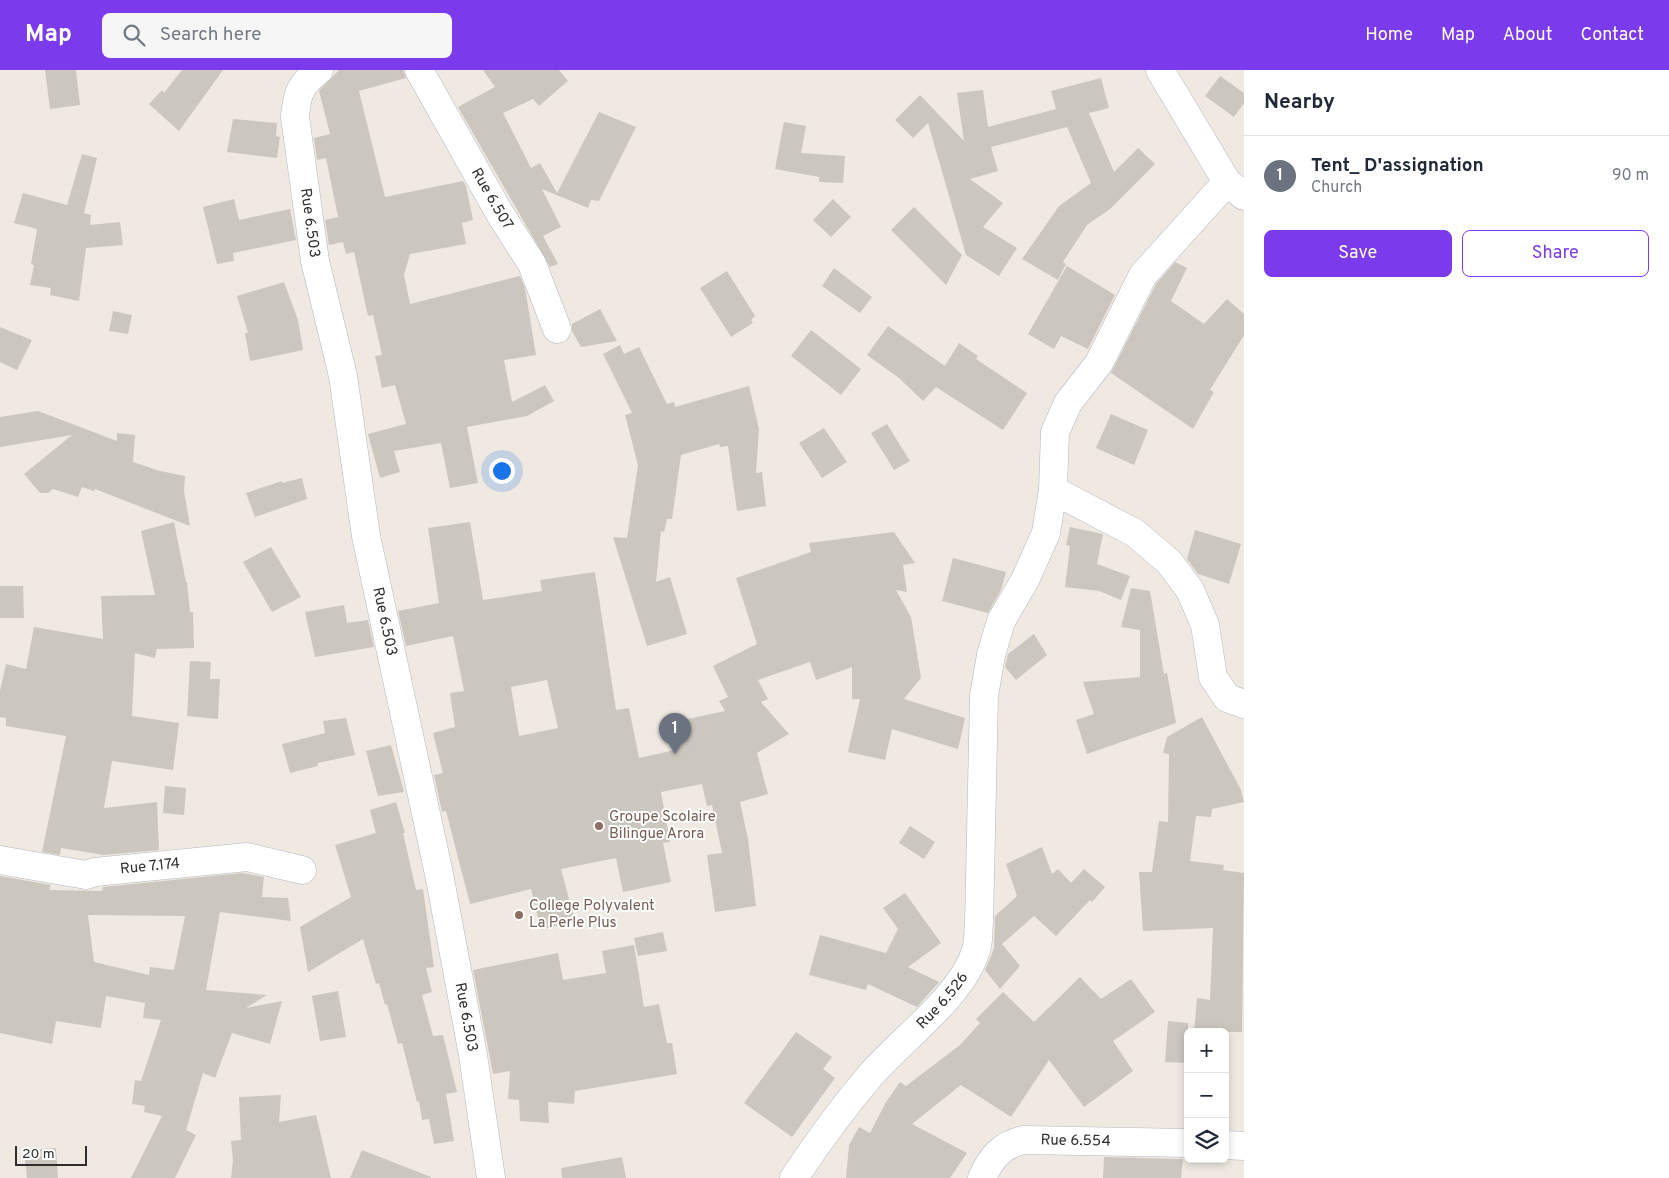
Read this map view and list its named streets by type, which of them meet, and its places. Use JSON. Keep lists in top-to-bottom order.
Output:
{
  "streets": {
    "street": [
      "Rue 6.507",
      "Rue 6.503",
      "Rue 7.174",
      "Rue 6.526",
      "Rue 6.554"
    ]
  },
  "places": ["Groupe Scolaire Bilingue Arora", "College Polyvalent La Perle Plus"],
  "scale_bar": "20 m",
  "page": {
    "header": "Map",
    "search": "Search here",
    "nav": [
      "Home",
      "Map",
      "About",
      "Contact"
    ],
    "heading": "Nearby",
    "list": [
      {
        "mark": "1",
        "name": "Tent_ D'assignation",
        "note": "Church",
        "value": "90 m"
      }
    ],
    "buttons": ["Save", "Share"],
    "pins": "1",
    "map_buttons": ["+", "−"],
    "scale": "20 m"
  }
}
